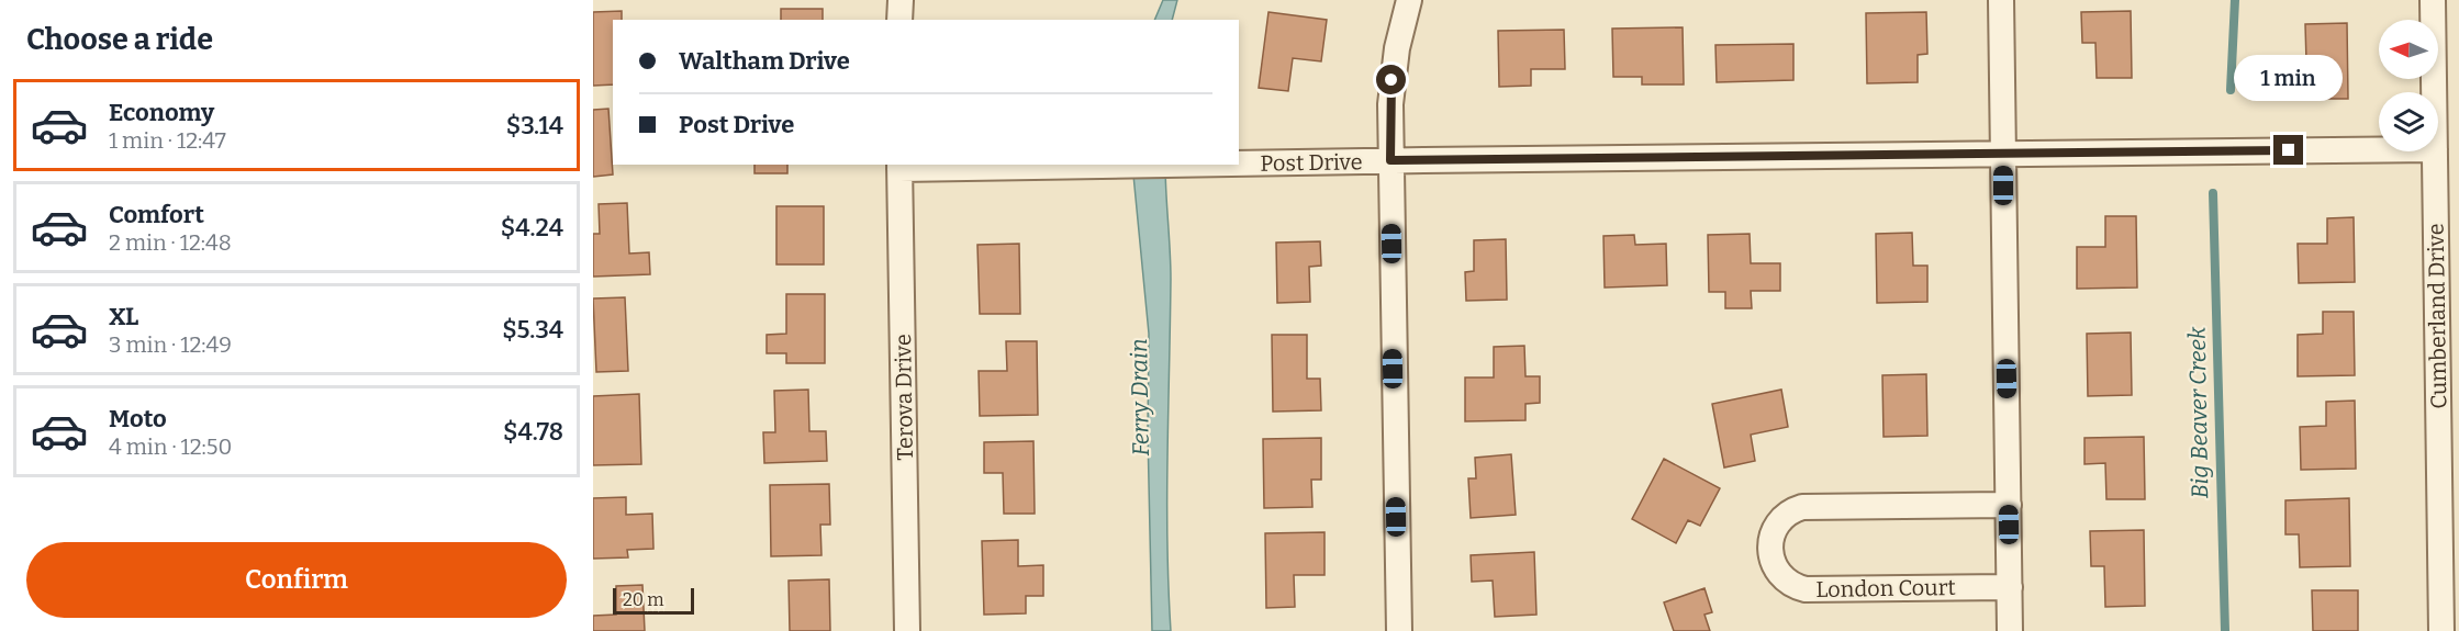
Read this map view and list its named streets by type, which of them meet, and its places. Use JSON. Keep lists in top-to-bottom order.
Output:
{
  "streets": {
    "street": [
      "Post Drive",
      "Cumberland Drive",
      "Terova Drive",
      "London Court"
    ]
  },
  "crossings": [
    ["Post Drive", "Terova Drive"]
  ],
  "water": ["Ferry Drain", "Big Beaver Creek"],
  "scale_bar": "20 m",
  "north": "left",
  "page": {
    "heading": "Choose a ride",
    "banner": ["Waltham Drive", "Post Drive"],
    "bubble": "1 min",
    "list": [
      {
        "name": "Economy",
        "note": "1 min · 12:47",
        "value": "$3.14"
      },
      {
        "name": "Comfort",
        "note": "2 min · 12:48",
        "value": "$4.24"
      },
      {
        "name": "XL",
        "note": "3 min · 12:49",
        "value": "$5.34"
      },
      {
        "name": "Moto",
        "note": "4 min · 12:50",
        "value": "$4.78"
      }
    ],
    "buttons": "Confirm",
    "scale": "20 m"
  }
}
